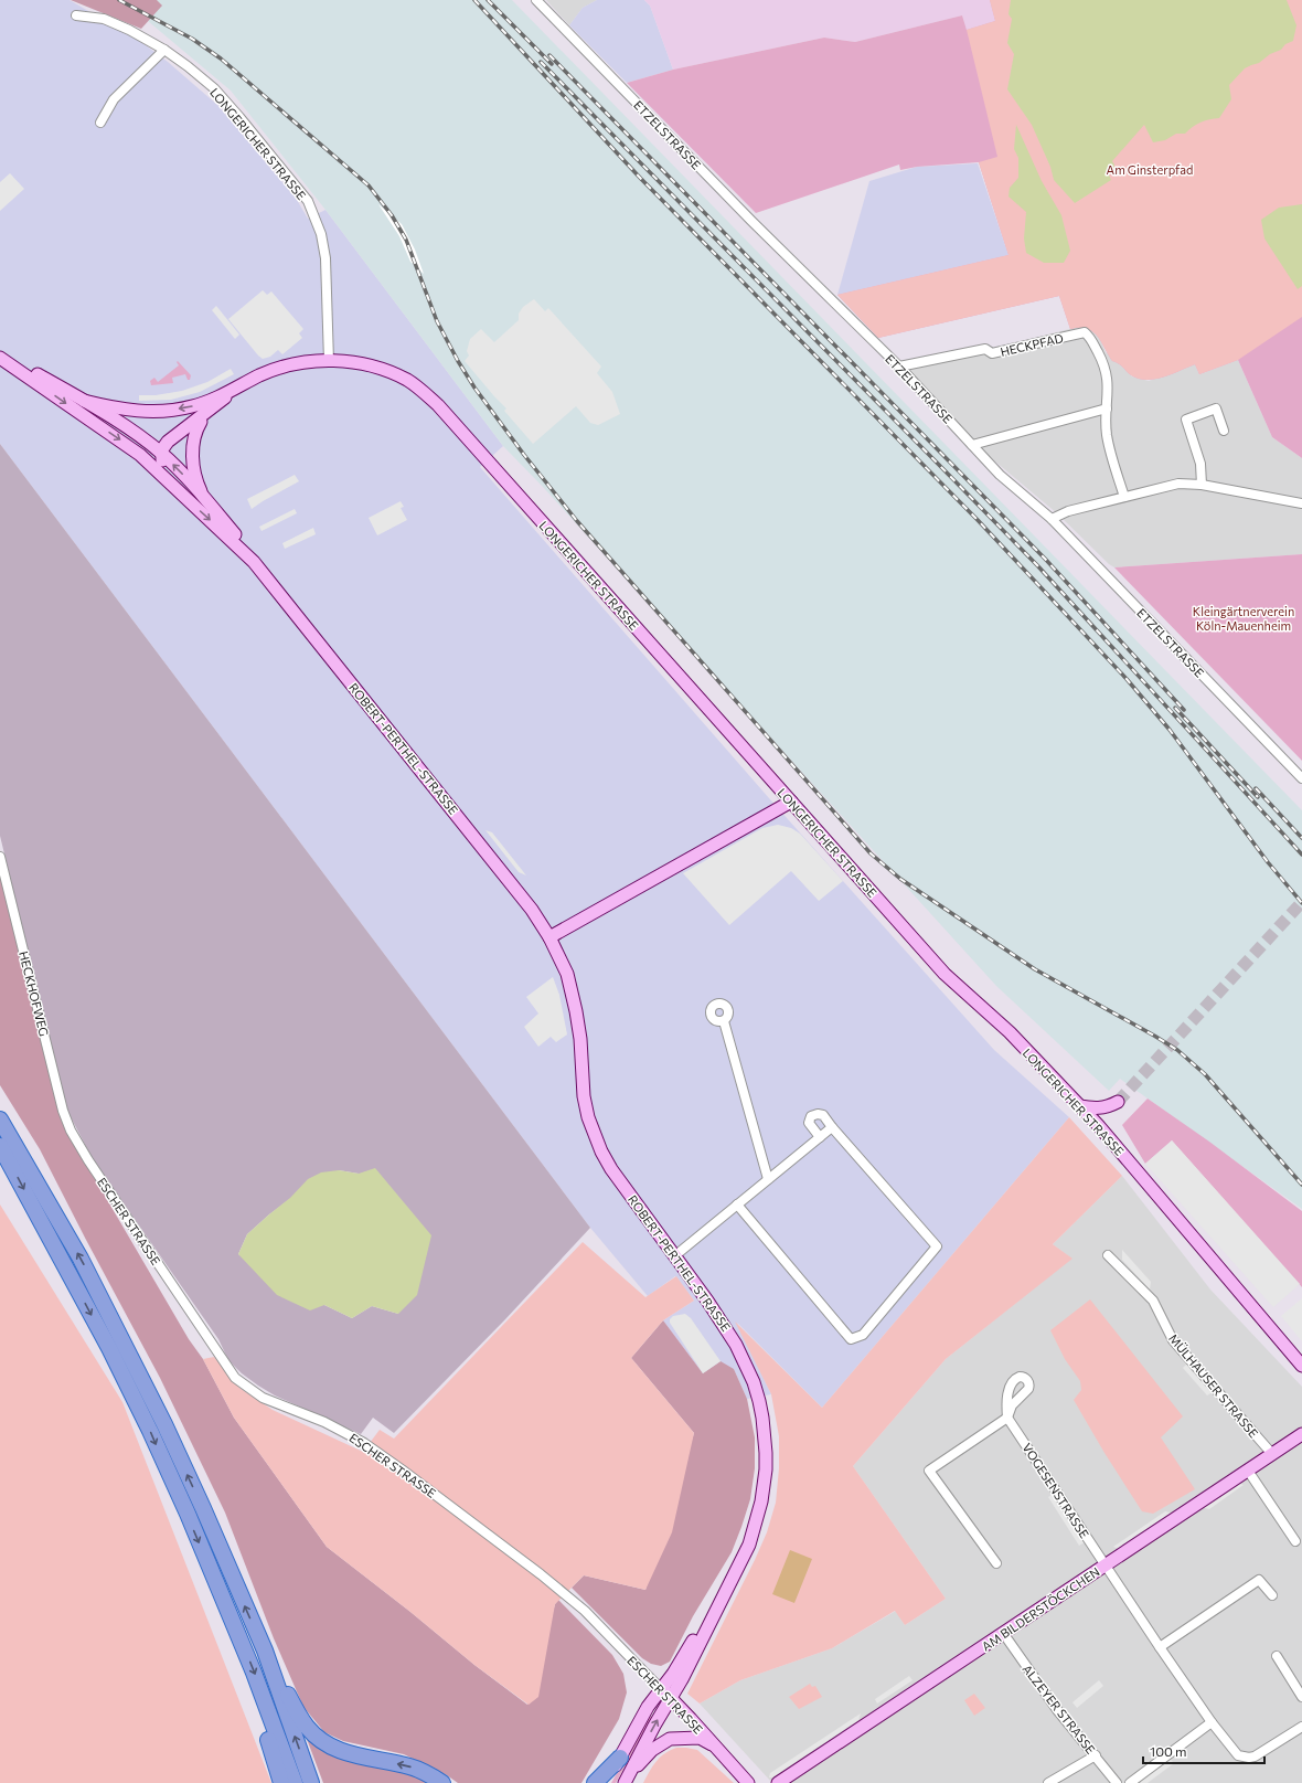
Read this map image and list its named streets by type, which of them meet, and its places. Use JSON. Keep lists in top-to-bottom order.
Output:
{
  "streets": {
    "street": [
      "ETZELSTRASSE",
      "LONGERICHER STRASSE",
      "HECKPFAD",
      "ROBERT-PERTHEL-STRASSE",
      "HECKHOFWEG",
      "ESCHER STRASSE",
      "MÜLHAUSER STRASSE",
      "VOGESENSTRASSE",
      "AM BILDERSTÖCKCHEN",
      "ALZEYER STRASSE"
    ]
  },
  "crossings": [
    ["ETZELSTRASSE", "HECKPFAD"],
    ["LONGERICHER STRASSE", "ROBERT-PERTHEL-STRASSE"],
    ["ROBERT-PERTHEL-STRASSE", "ESCHER STRASSE"],
    ["HECKHOFWEG", "ESCHER STRASSE"],
    ["MÜLHAUSER STRASSE", "AM BILDERSTÖCKCHEN"],
    ["VOGESENSTRASSE", "AM BILDERSTÖCKCHEN"],
    ["AM BILDERSTÖCKCHEN", "ALZEYER STRASSE"]
  ],
  "parks": ["Am Ginsterpfad", "Kleingärtnerverein Köln-Mauenheim"],
  "scale_bar": "100 m"
}
